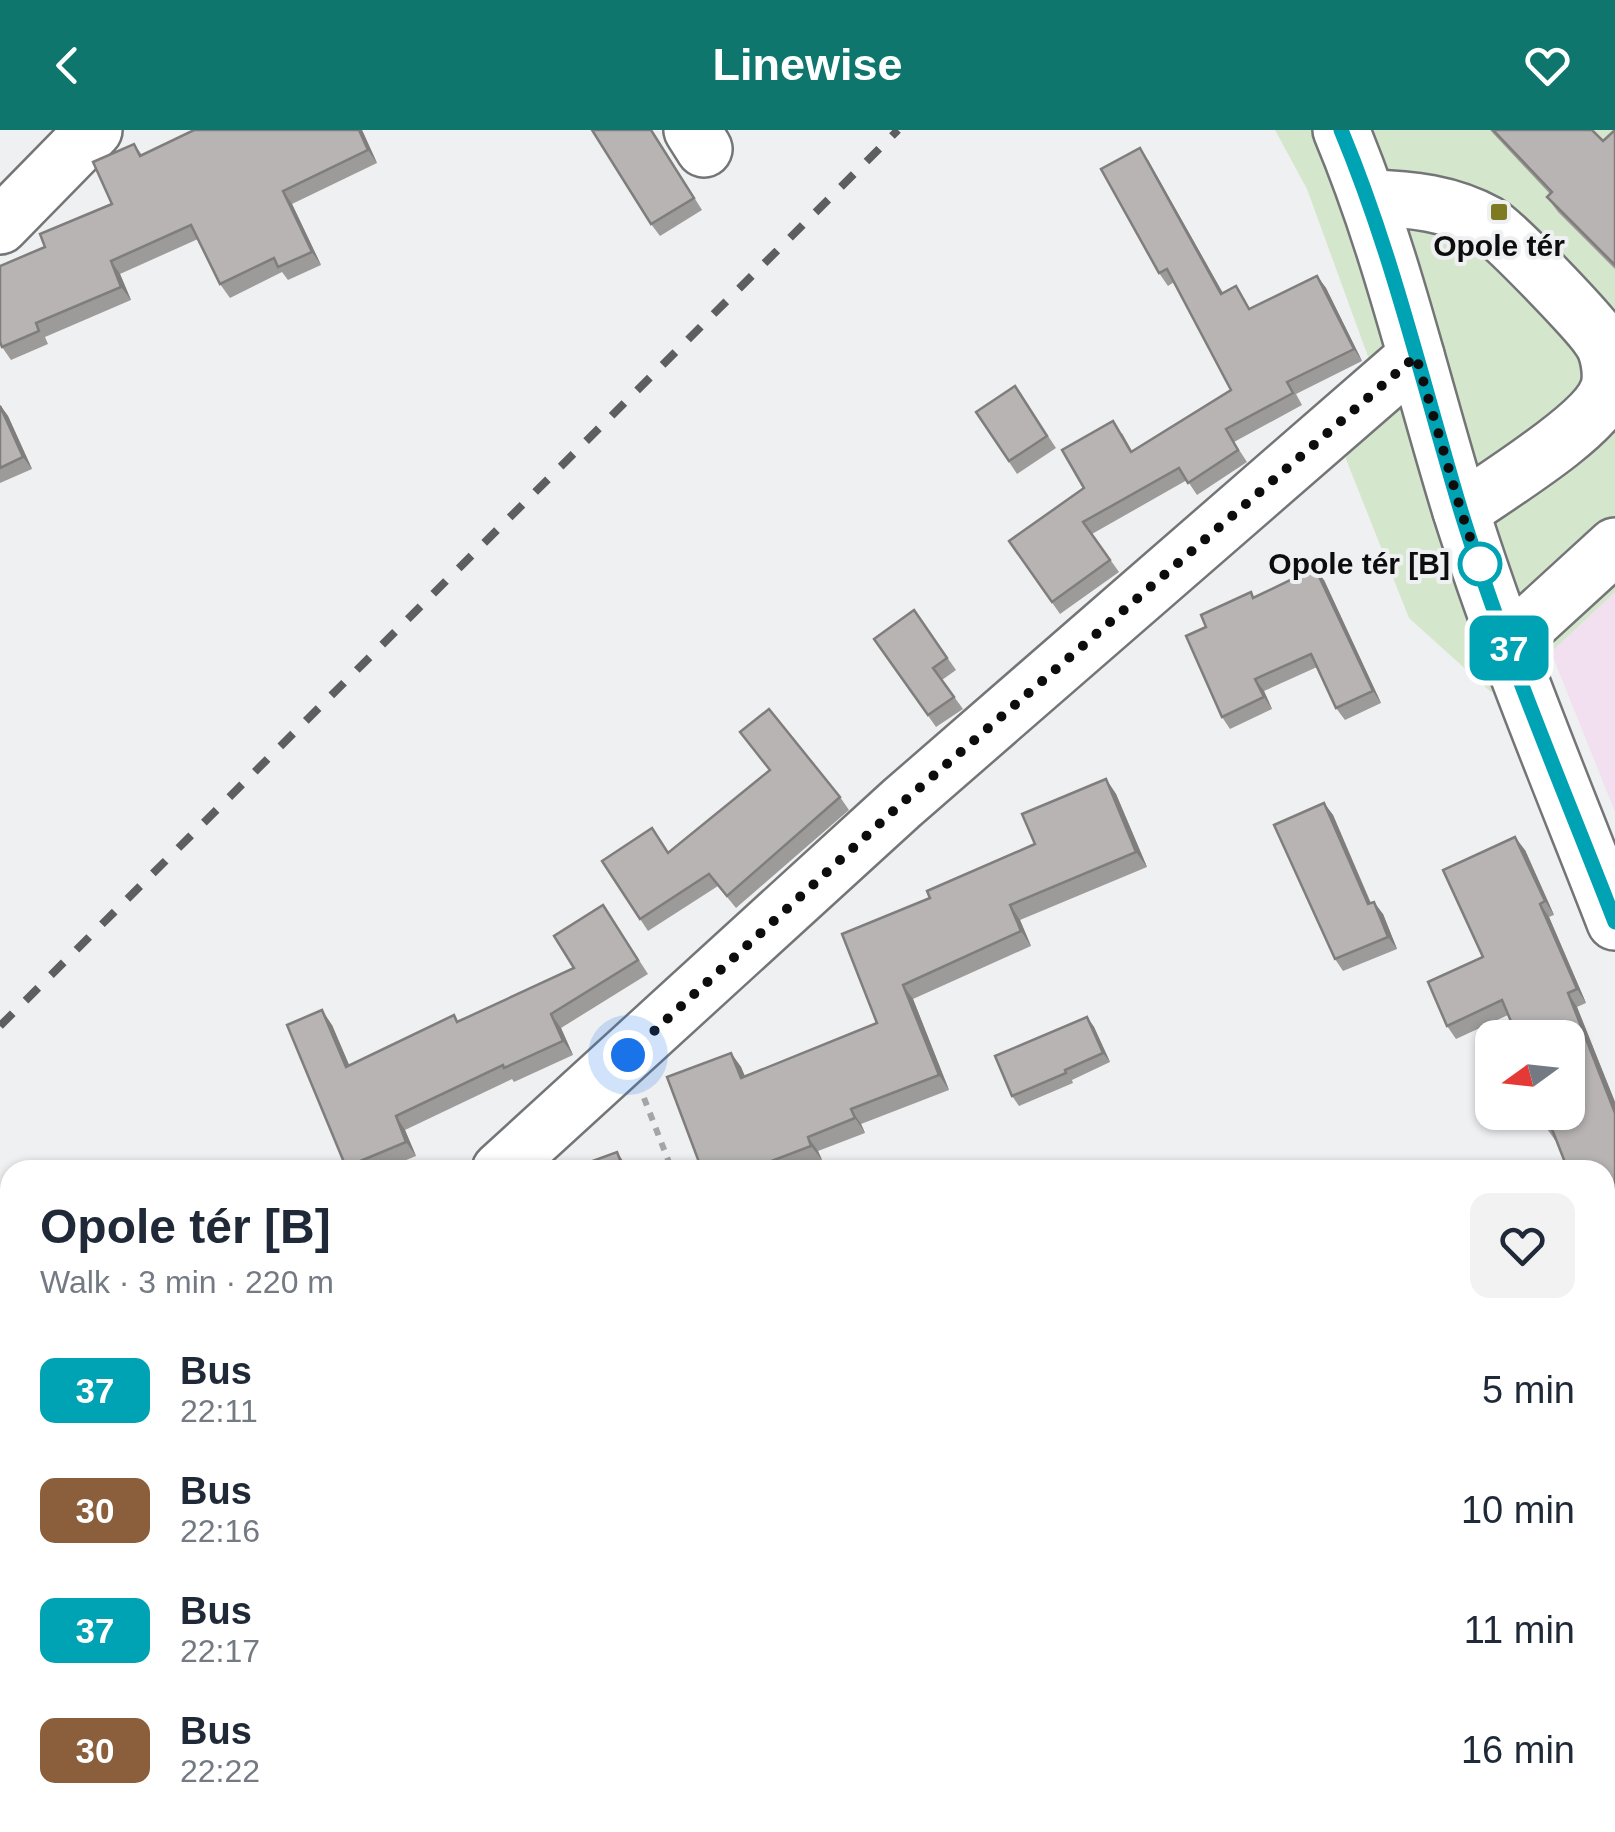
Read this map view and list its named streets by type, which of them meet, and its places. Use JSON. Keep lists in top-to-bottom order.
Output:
{
  "places": {
    "transit": ["Opole tér"],
    "other": ["Opole tér [B]"]
  },
  "lines": ["bus line 37"],
  "north": "left",
  "page": {
    "header": "Linewise",
    "on_map": "37",
    "heading": ["Opole tér [B]", "Walk · 3 min · 220 m"],
    "list": [
      {
        "mark": "37",
        "name": "Bus",
        "note": "22:11",
        "value": "5 min"
      },
      {
        "mark": "30",
        "name": "Bus",
        "note": "22:16",
        "value": "10 min"
      },
      {
        "mark": "37",
        "name": "Bus",
        "note": "22:17",
        "value": "11 min"
      },
      {
        "mark": "30",
        "name": "Bus",
        "note": "22:22",
        "value": "16 min"
      }
    ]
  }
}
